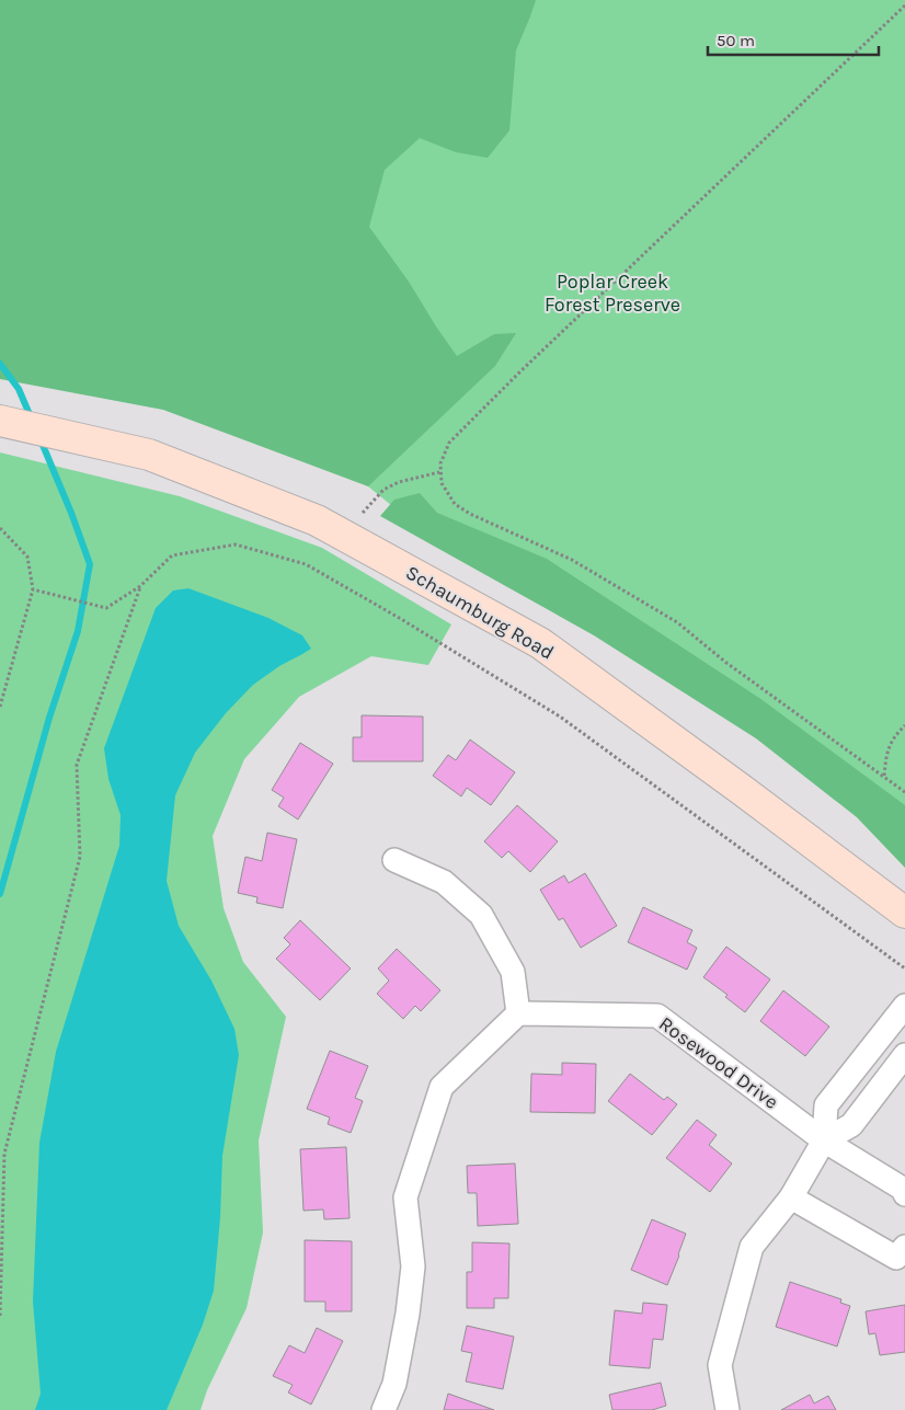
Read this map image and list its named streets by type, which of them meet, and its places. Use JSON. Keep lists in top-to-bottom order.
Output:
{
  "streets": {
    "main road": ["Schaumburg Road"],
    "street": ["Rosewood Drive"]
  },
  "parks": ["Poplar Creek Forest Preserve"],
  "scale_bar": "50 m"
}
